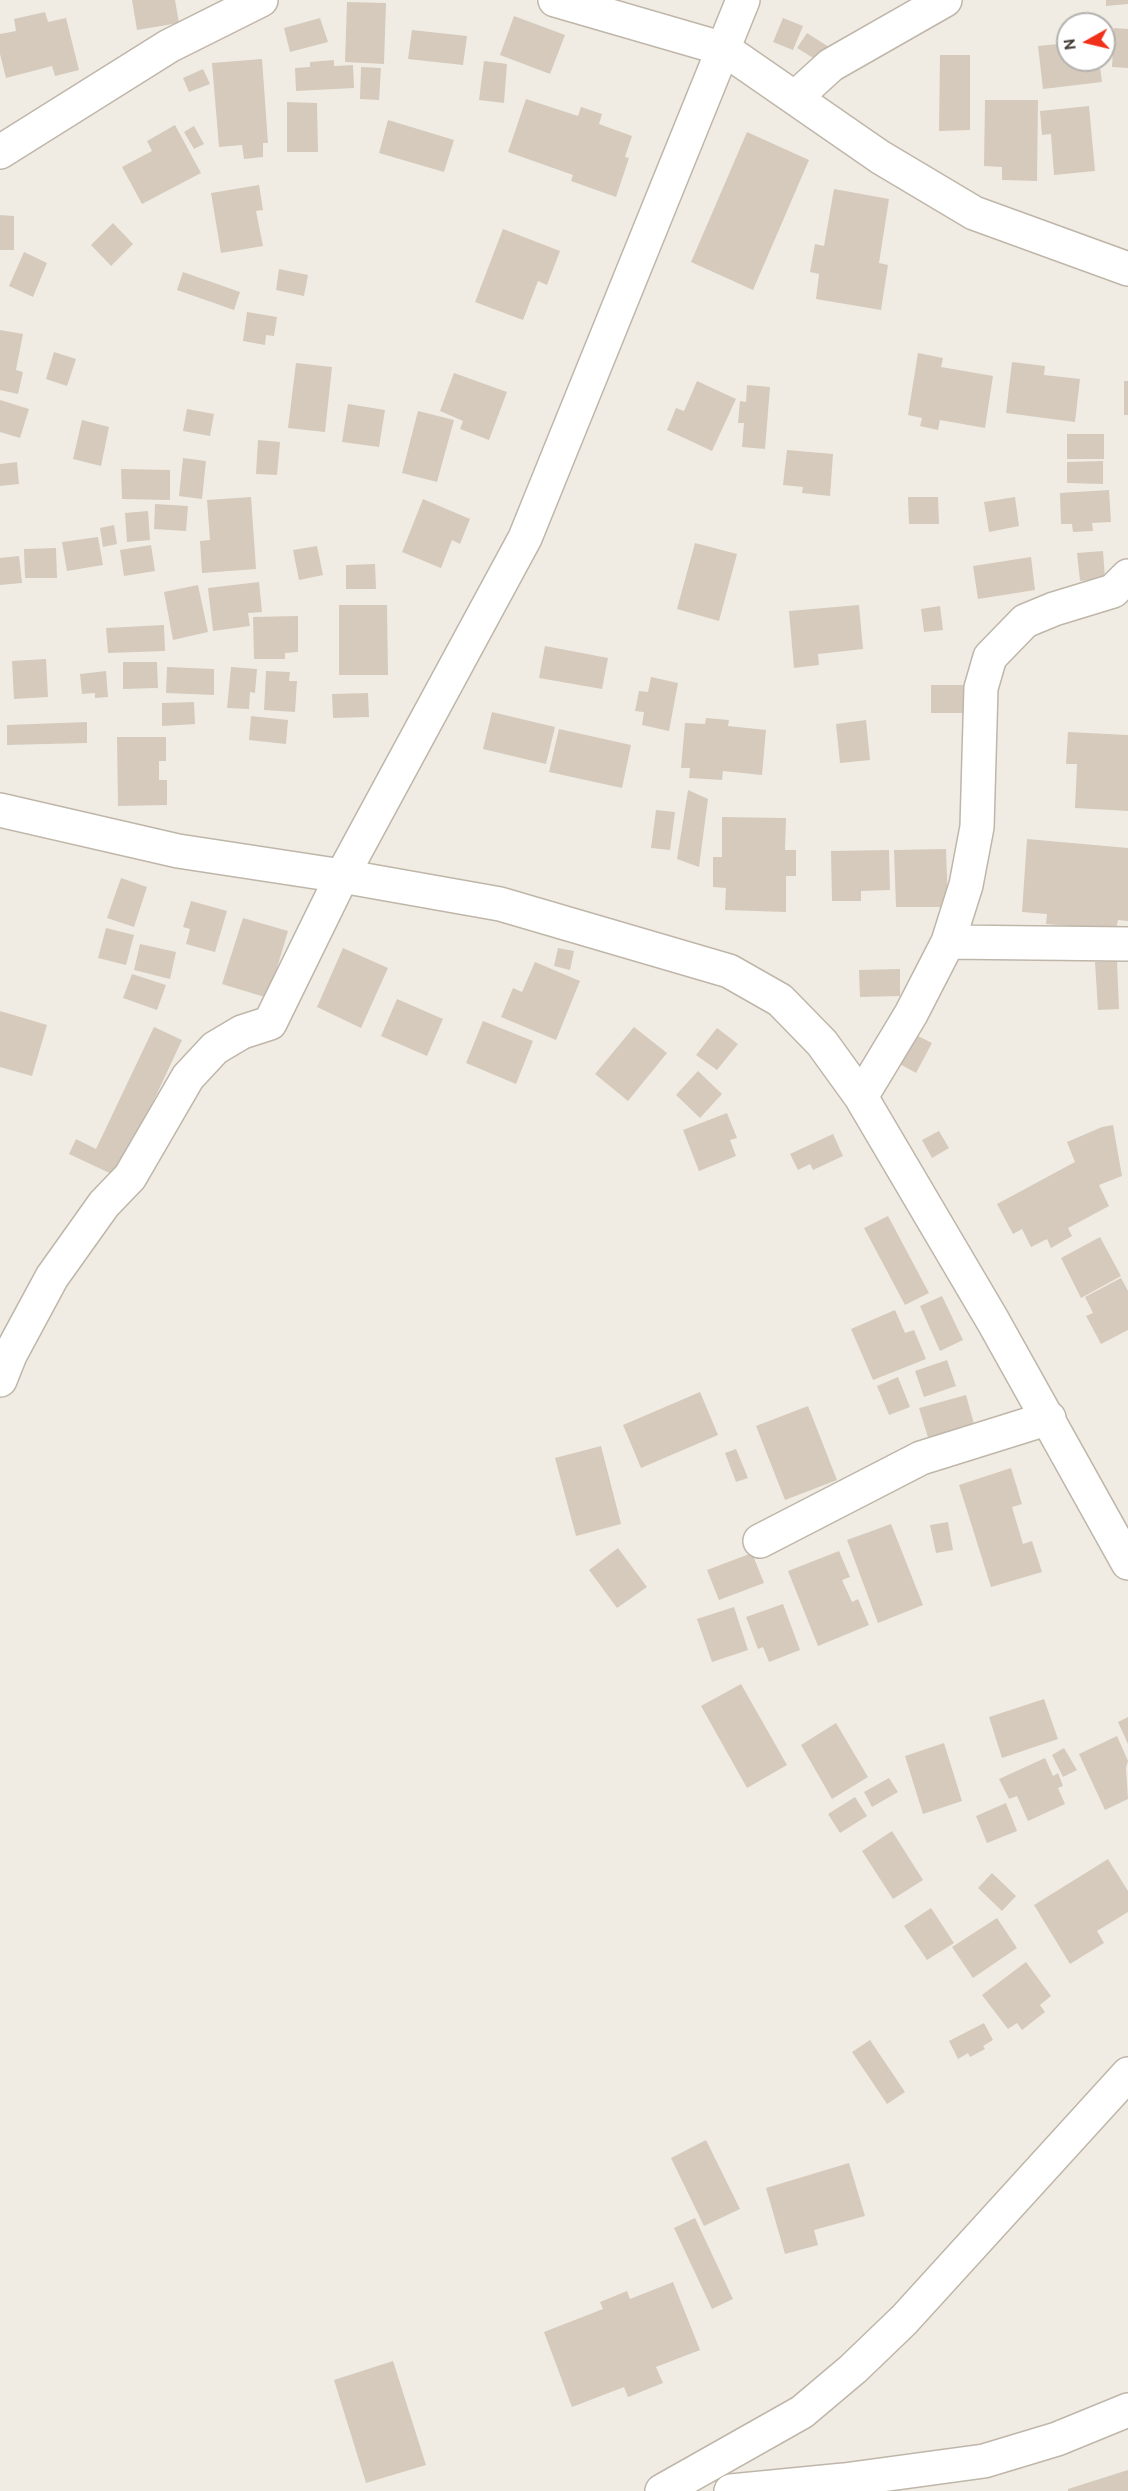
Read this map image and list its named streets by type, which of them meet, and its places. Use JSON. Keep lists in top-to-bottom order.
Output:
{
  "north": "left"
}
